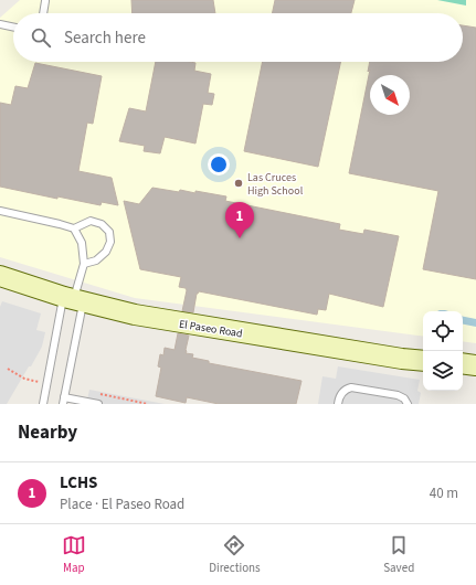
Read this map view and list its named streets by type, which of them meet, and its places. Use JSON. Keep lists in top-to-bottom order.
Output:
{
  "streets": {
    "main road": ["El Paseo Road"]
  },
  "places": ["Las Cruces High School"],
  "north": "bottom right",
  "page": {
    "search": "Search here",
    "pins": "1",
    "heading": "Nearby",
    "list": [
      {
        "mark": "1",
        "name": "LCHS",
        "note": "Place · El Paseo Road",
        "value": "40 m"
      }
    ],
    "nav": ["Map", "Directions", "Saved"]
  }
}
